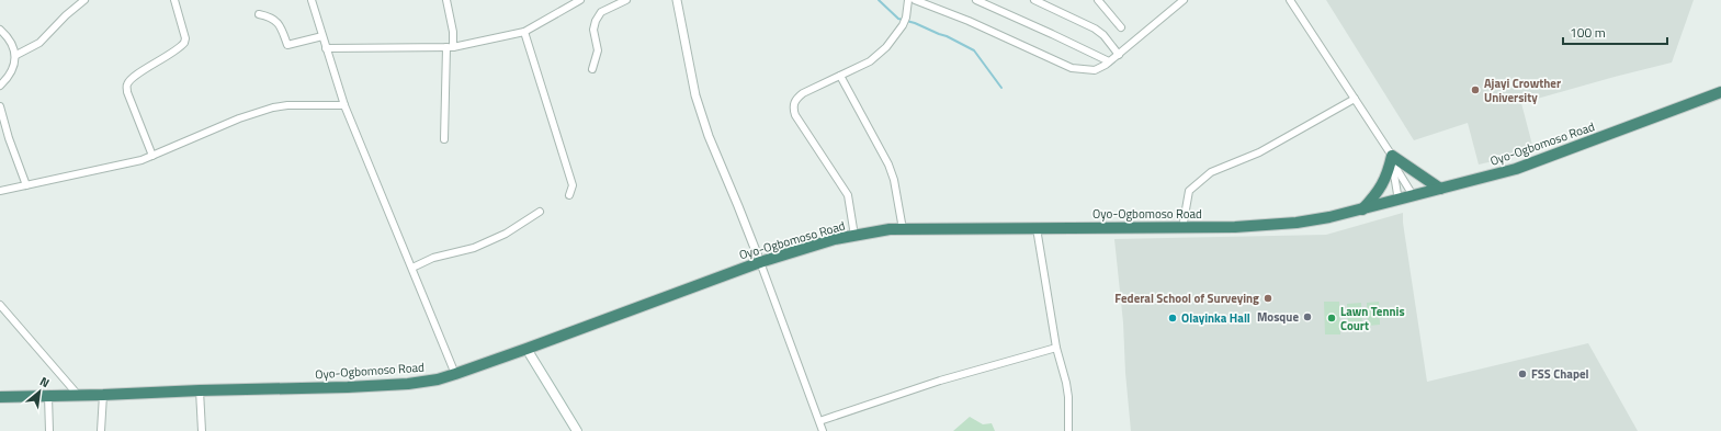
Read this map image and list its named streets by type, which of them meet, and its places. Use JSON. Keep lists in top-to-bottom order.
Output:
{
  "streets": {
    "highway": ["Oyo-Ogbomoso Road"]
  },
  "places": [
    "Ajayi Crowther University",
    "Federal School of Surveying",
    "Mosque",
    "Olayinka Hall",
    "Lawn Tennis Court",
    "FSS Chapel"
  ],
  "scale_bar": "100 m",
  "north": "top right"
}
